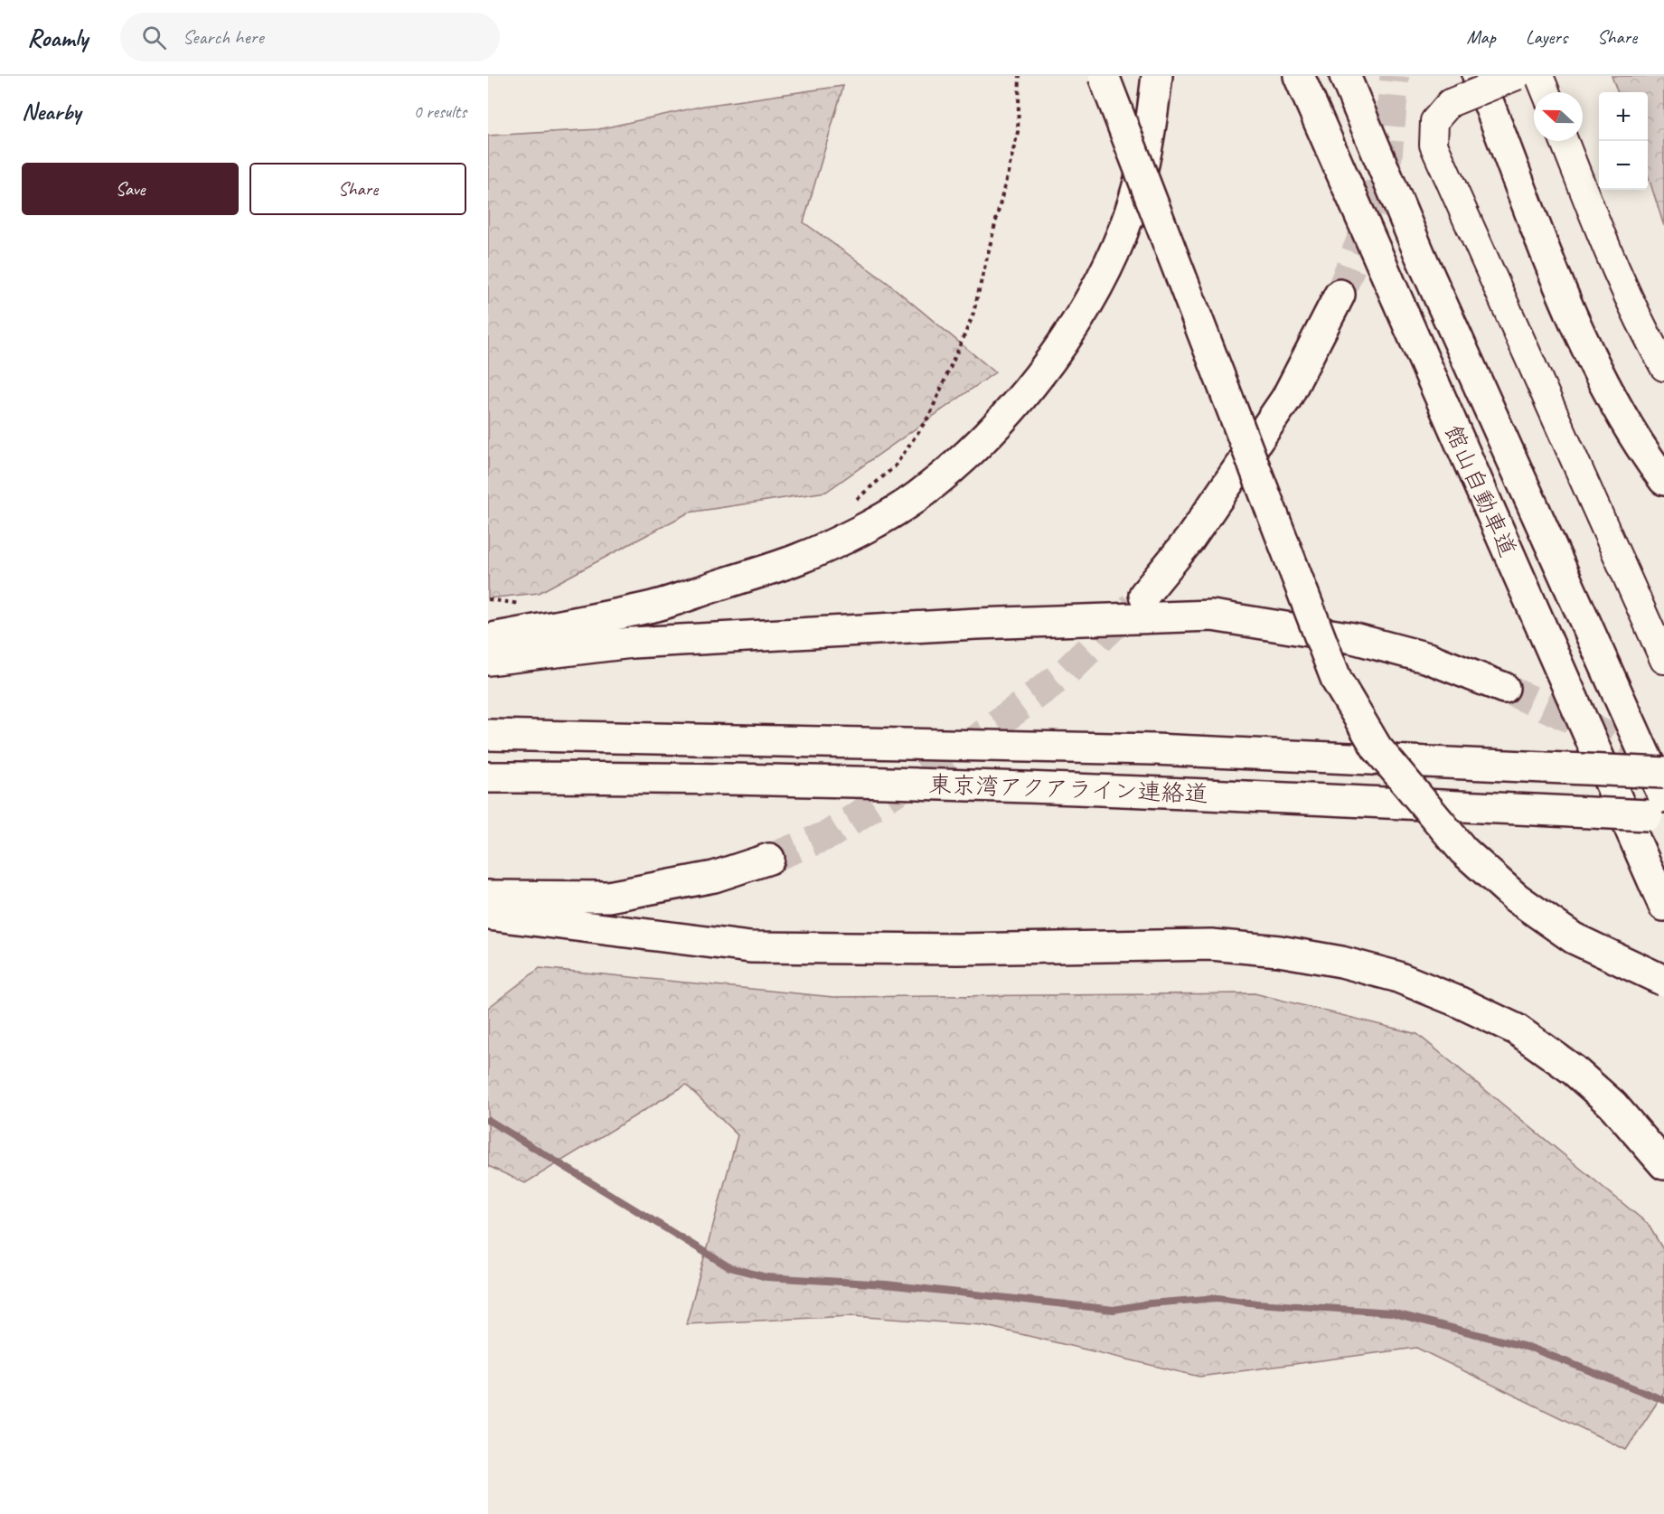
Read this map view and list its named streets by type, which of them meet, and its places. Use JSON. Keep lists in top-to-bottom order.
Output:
{
  "streets": {
    "highway": ["館山自動車道", "東京湾アクアライン連絡道"]
  },
  "crossings": [
    ["館山自動車道", "東京湾アクアライン連絡道"]
  ],
  "north": "left",
  "page": {
    "header": "Roamly",
    "search": "Search here",
    "nav": ["Map", "Layers", "Share"],
    "heading": ["Nearby", "0 results"],
    "map_buttons": ["+", "−"],
    "buttons": ["Save", "Share"]
  }
}
